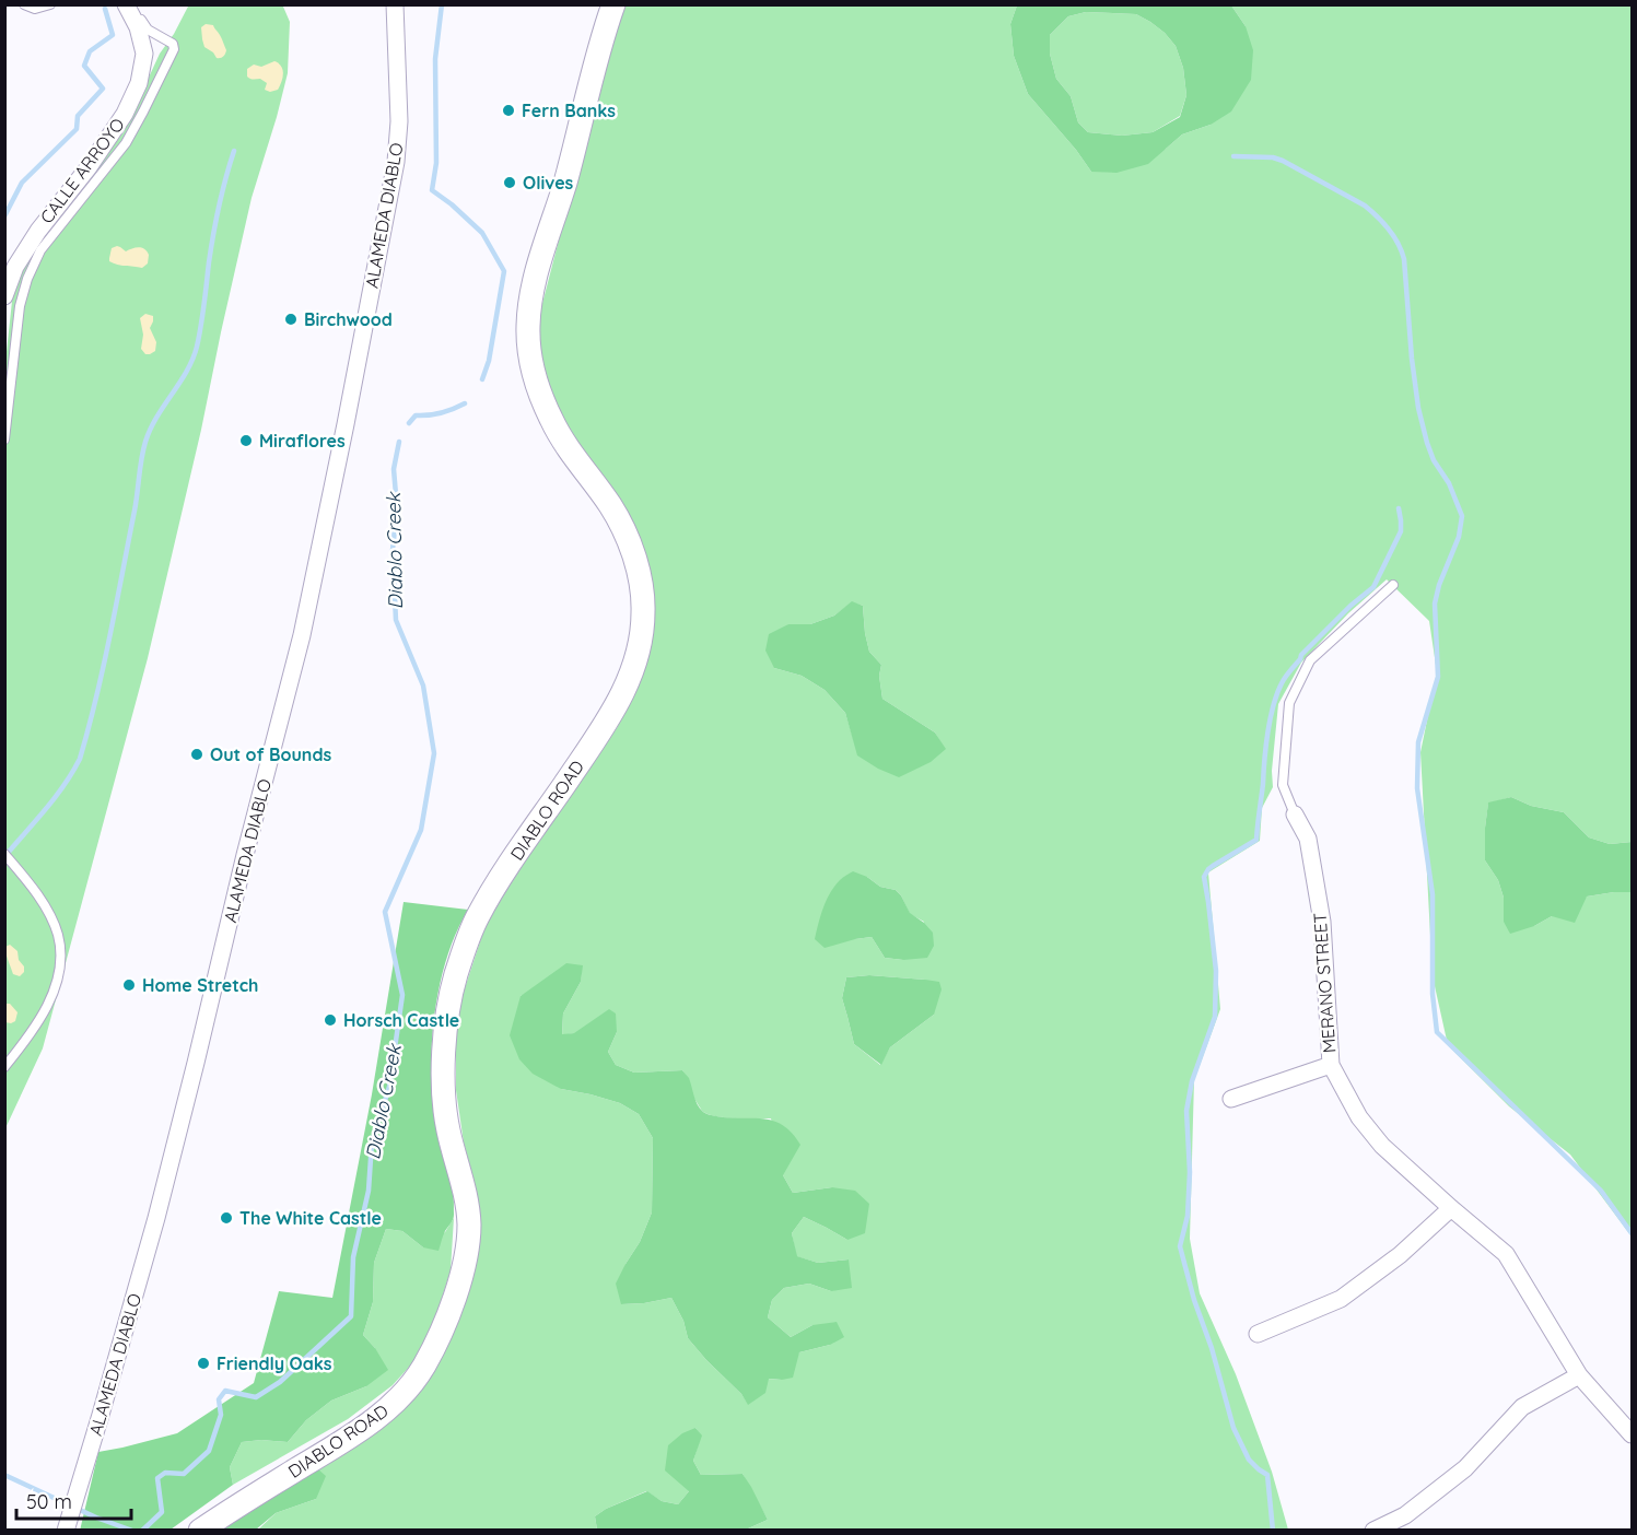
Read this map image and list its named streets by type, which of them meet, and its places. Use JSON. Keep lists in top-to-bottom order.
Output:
{
  "streets": {
    "street": [
      "CALLE ARROYO",
      "ALAMEDA DIABLO",
      "DIABLO ROAD",
      "MERANO STREET"
    ]
  },
  "water": ["Diablo Creek"],
  "places": [
    "Fern Banks",
    "Olives",
    "Birchwood",
    "Miraflores",
    "Out of Bounds",
    "Home Stretch",
    "Horsch Castle",
    "The White Castle",
    "Friendly Oaks"
  ],
  "scale_bar": "50 m"
}
